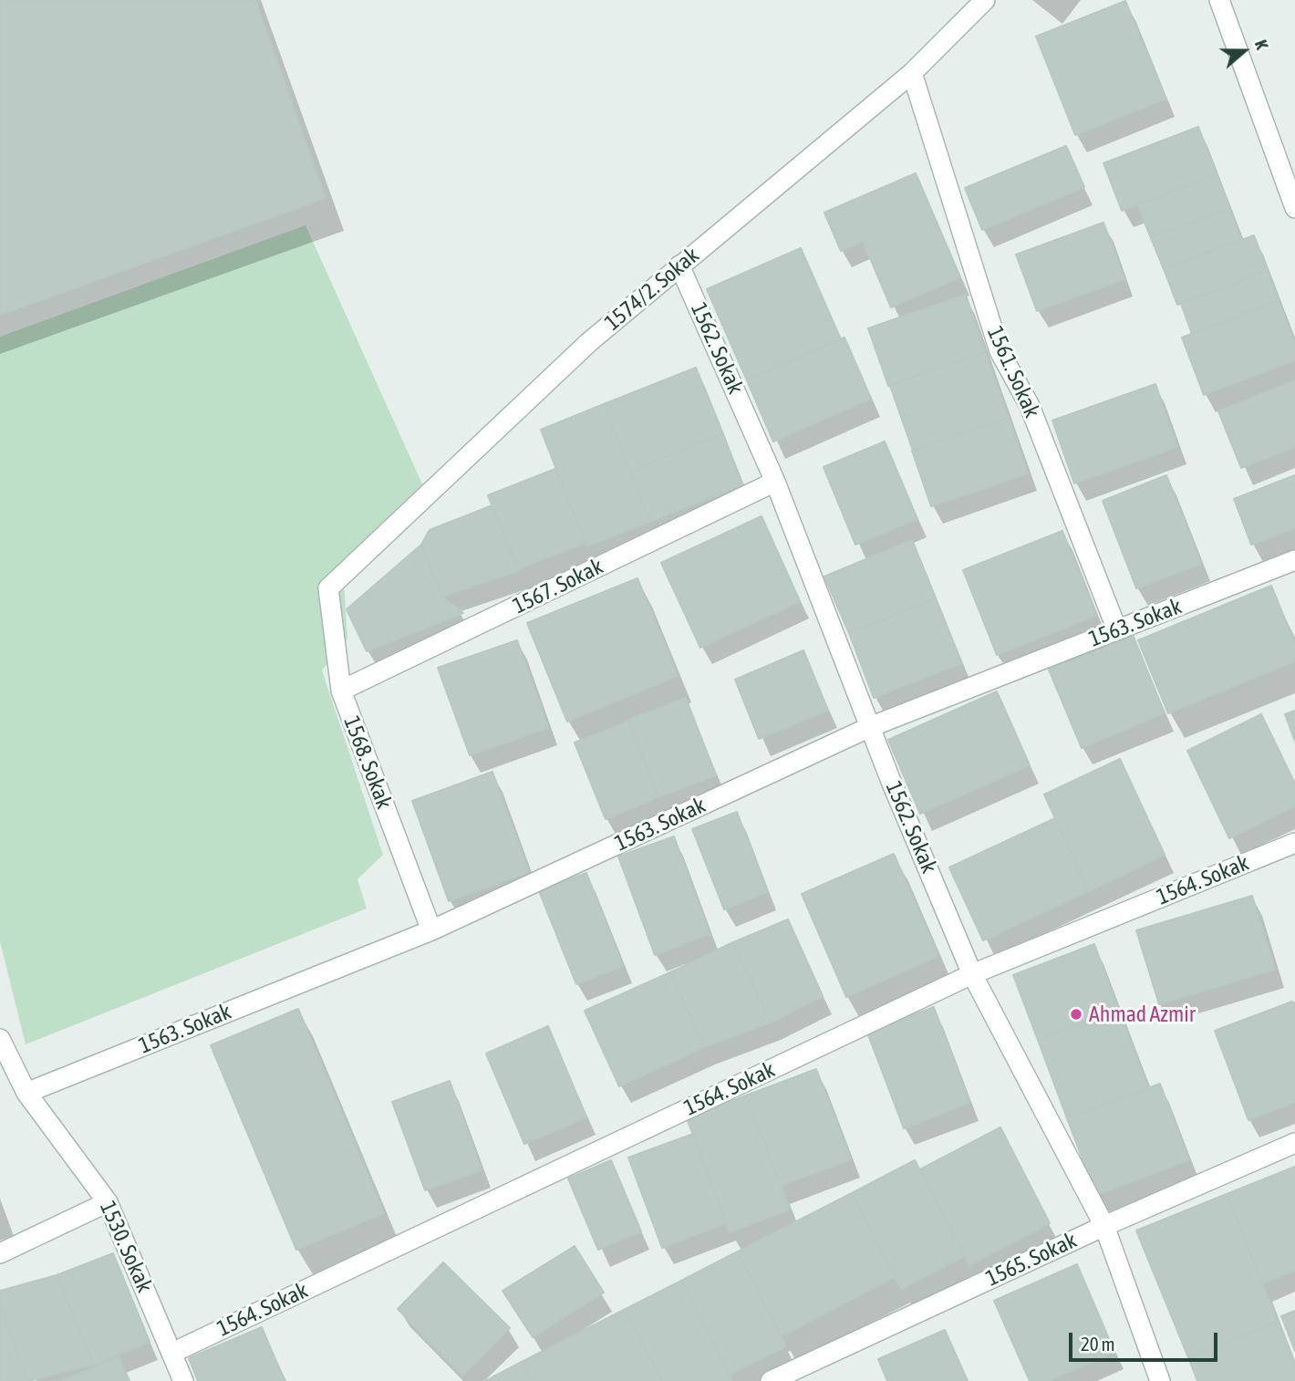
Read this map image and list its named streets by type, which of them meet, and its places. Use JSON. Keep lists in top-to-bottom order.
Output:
{
  "streets": {
    "street": [
      "1574/2. Sokak",
      "1562. Sokak",
      "1561. Sokak",
      "1567. Sokak",
      "1563. Sokak",
      "1568. Sokak",
      "1564. Sokak",
      "1530. Sokak",
      "1565. Sokak"
    ]
  },
  "crossings": [
    ["1574/2. Sokak", "1562. Sokak"],
    ["1574/2. Sokak", "1561. Sokak"],
    ["1574/2. Sokak", "1568. Sokak"],
    ["1562. Sokak", "1567. Sokak"],
    ["1562. Sokak", "1563. Sokak"],
    ["1562. Sokak", "1564. Sokak"],
    ["1562. Sokak", "1565. Sokak"],
    ["1561. Sokak", "1563. Sokak"],
    ["1567. Sokak", "1568. Sokak"],
    ["1563. Sokak", "1568. Sokak"],
    ["1563. Sokak", "1530. Sokak"],
    ["1564. Sokak", "1530. Sokak"]
  ],
  "places": ["Ahmad Azmir"],
  "scale_bar": "20 m",
  "north": "right"
}
